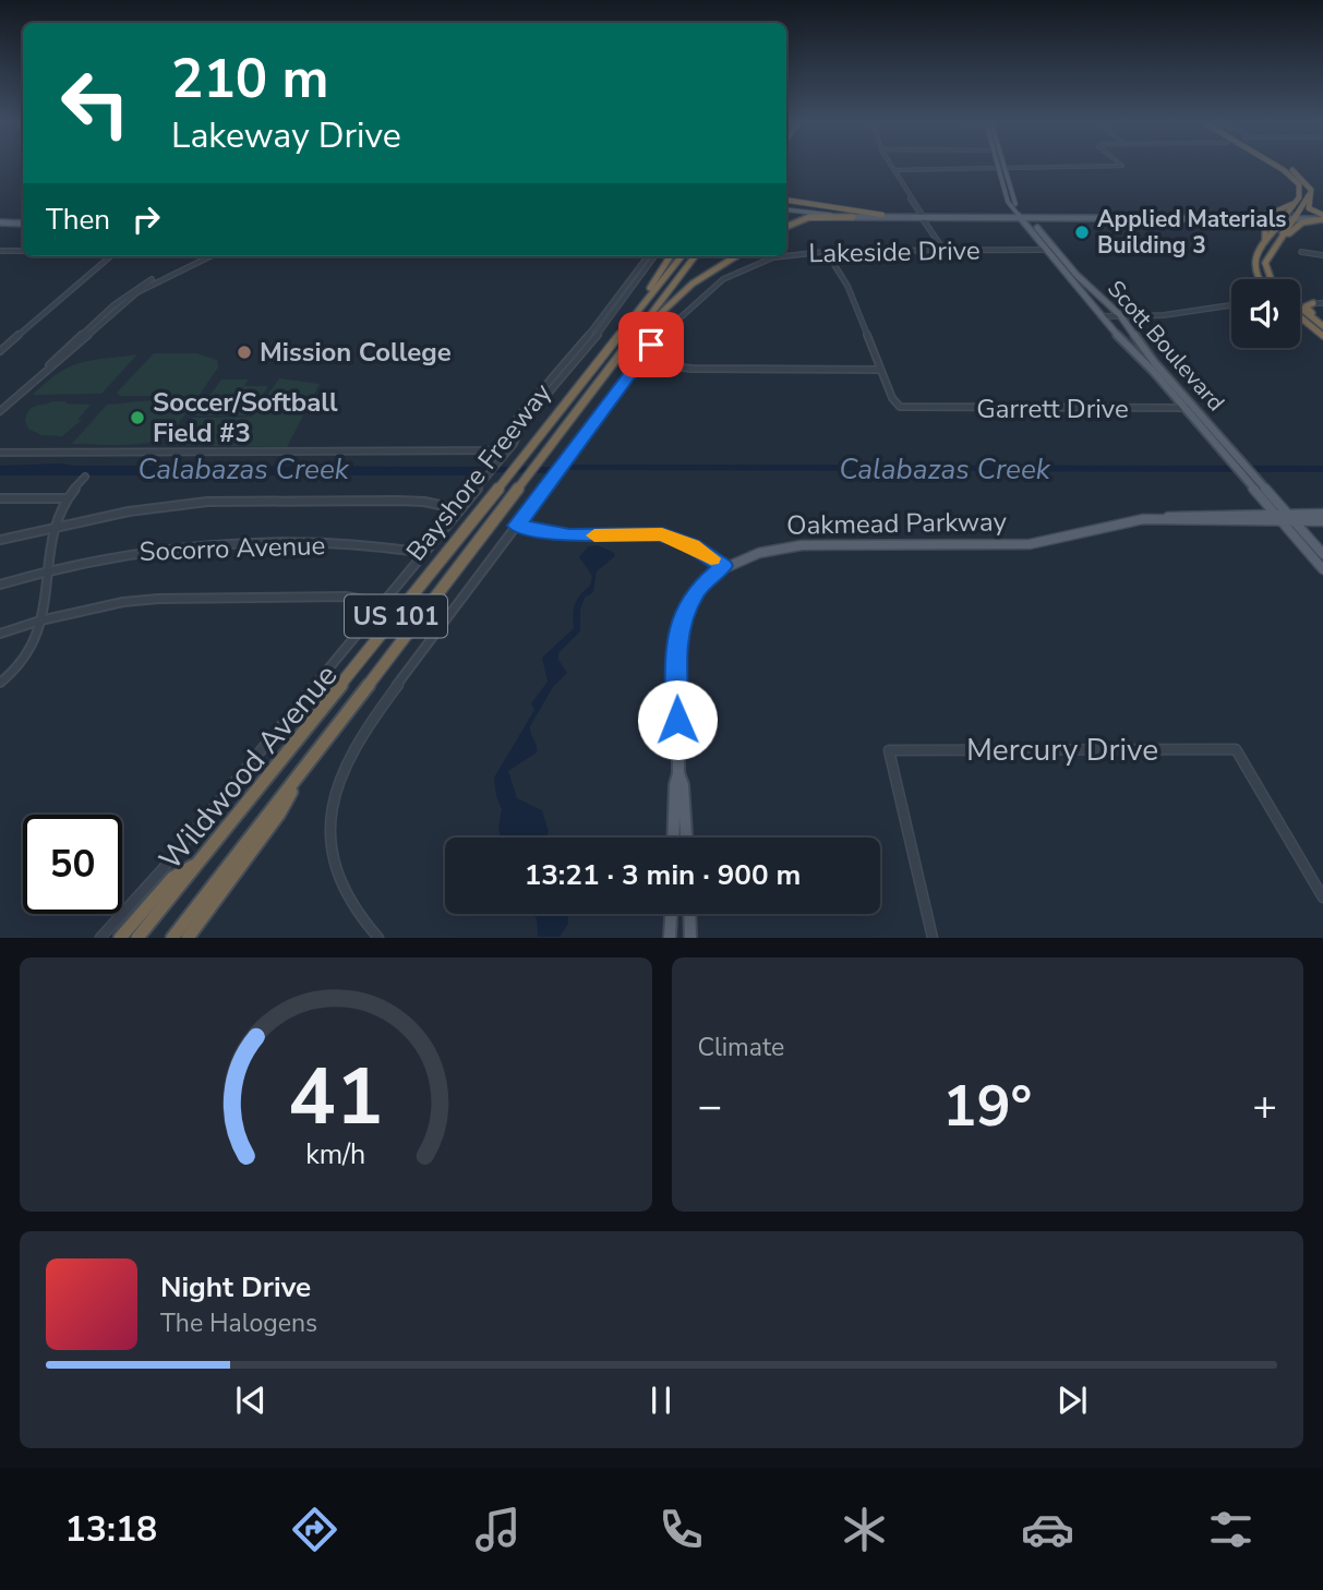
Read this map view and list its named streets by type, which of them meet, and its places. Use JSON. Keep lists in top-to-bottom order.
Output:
{
  "streets": {
    "highway": ["Bayshore Freeway", "US 101"],
    "main road": ["Scott Boulevard", "Oakmead Parkway"],
    "street": [
      "Lakeside Drive",
      "Garrett Drive",
      "Socorro Avenue",
      "Mercury Drive",
      "Wildwood Avenue"
    ]
  },
  "crossings": [
    ["Lakeside Drive", "Scott Boulevard"],
    ["Scott Boulevard", "Garrett Drive"],
    ["Socorro Avenue", "Wildwood Avenue"]
  ],
  "water": ["Calabazas Creek"],
  "places": ["Applied Materials Building 3", "Mission College", "Soccer/Softball Field #3"],
  "page": {
    "turn": ["210 m", "Lakeway Drive"],
    "then": "Then",
    "limit": "50",
    "trip": "13:21 · 3 min · 900 m",
    "tile": "Climate",
    "heat": ["−", "19°", "+"],
    "song": ["Night Drive", "The Halogens"],
    "tabs": "13:18",
    "gauge": ["41", "km/h"]
  }
}
